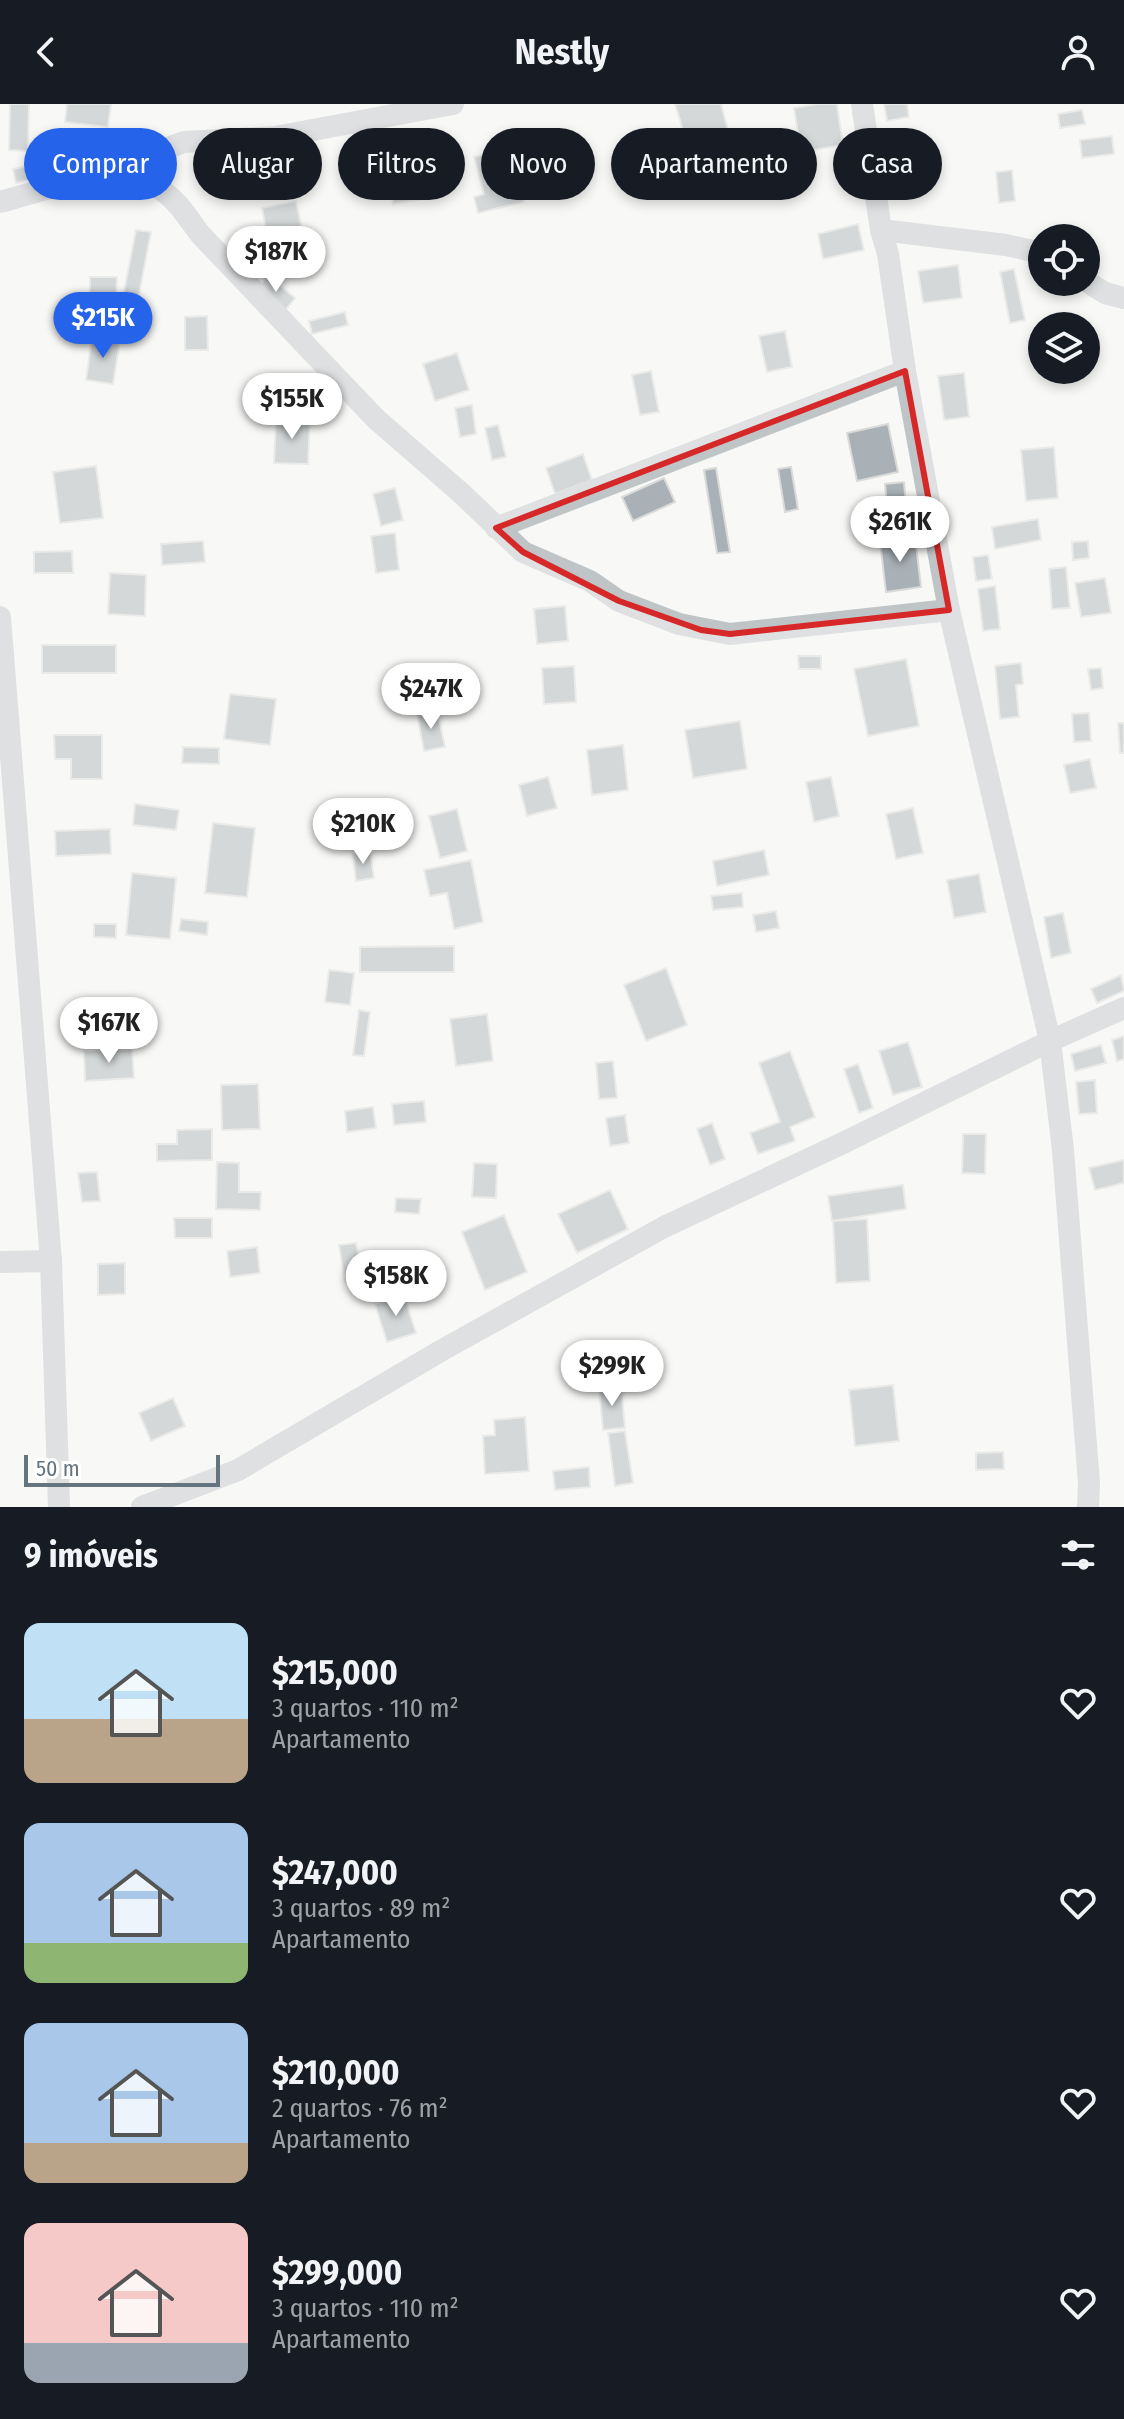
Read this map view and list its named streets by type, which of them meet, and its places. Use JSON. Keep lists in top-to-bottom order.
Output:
{
  "scale_bar": "50 m",
  "page": {
    "header": "Nestly",
    "chip": [
      "Comprar",
      "Alugar",
      "Filtros",
      "Novo",
      "Apartamento",
      "Casa"
    ],
    "price": [
      "$187K",
      "$215K",
      "$155K",
      "$261K",
      "$247K",
      "$210K",
      "$167K",
      "$158K",
      "$299K"
    ],
    "scale": "50 m",
    "heading": "9 imóveis",
    "list": [
      {
        "name": "$215,000",
        "note": "3 quartos · 110 m² · Apartamento"
      },
      {
        "name": "$247,000",
        "note": "3 quartos · 89 m² · Apartamento"
      },
      {
        "name": "$210,000",
        "note": "2 quartos · 76 m² · Apartamento"
      },
      {
        "name": "$299,000",
        "note": "3 quartos · 110 m² · Apartamento"
      }
    ]
  }
}
